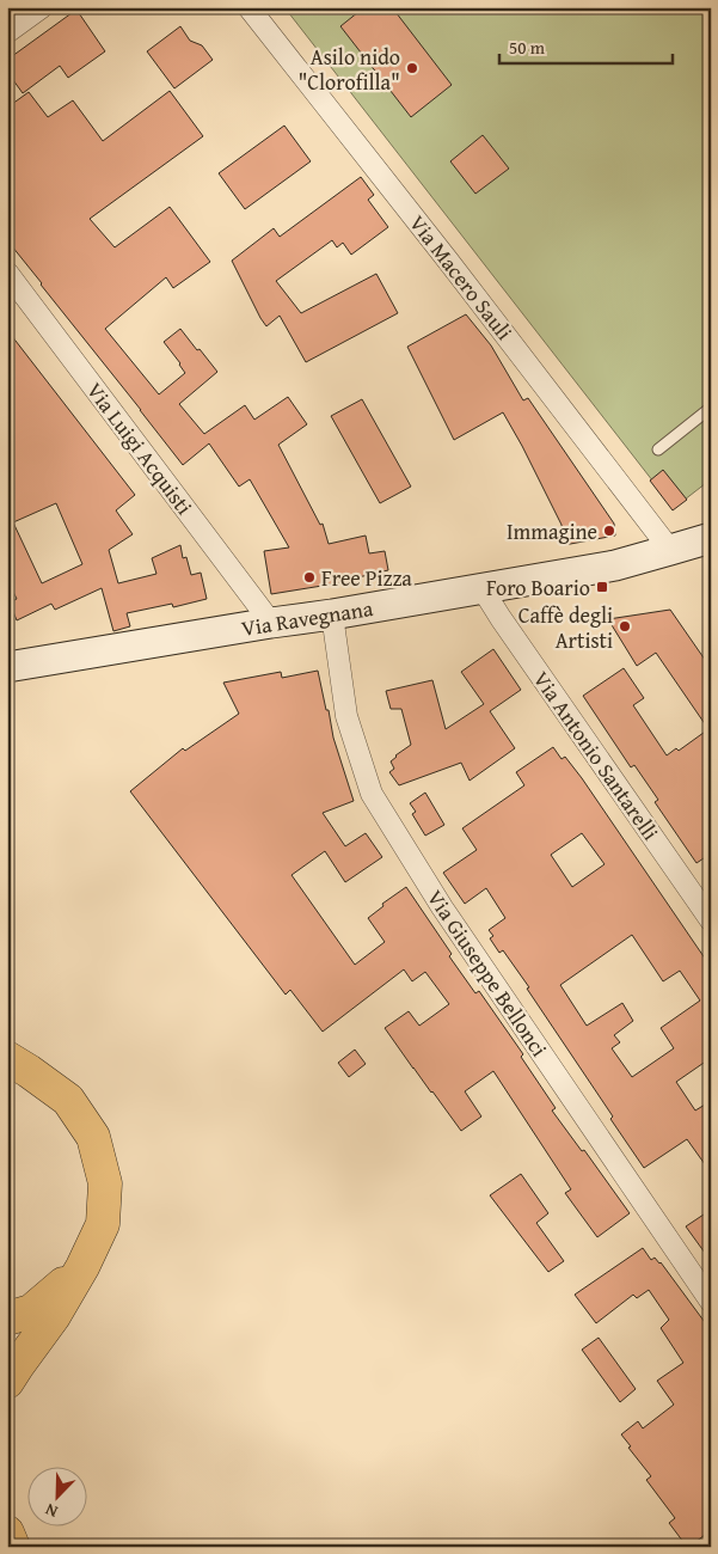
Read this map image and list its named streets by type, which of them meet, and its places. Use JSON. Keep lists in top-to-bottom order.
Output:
{
  "streets": {
    "main road": ["Via Ravegnana"],
    "street": [
      "Via Macero Sauli",
      "Via Luigi Acquisti",
      "Via Antonio Santarelli",
      "Via Giuseppe Bellonci"
    ]
  },
  "crossings": [
    ["Via Macero Sauli", "Via Ravegnana"],
    ["Via Luigi Acquisti", "Via Ravegnana"],
    ["Via Ravegnana", "Via Antonio Santarelli"],
    ["Via Ravegnana", "Via Giuseppe Bellonci"]
  ],
  "places": {
    "other": [
      "Asilo nido \"Clorofilla\"",
      "Immagine",
      "Free Pizza",
      "Caffè degli Artisti"
    ],
    "transit": ["Foro Boario"]
  },
  "scale_bar": "50 m",
  "north": "bottom left"
}
